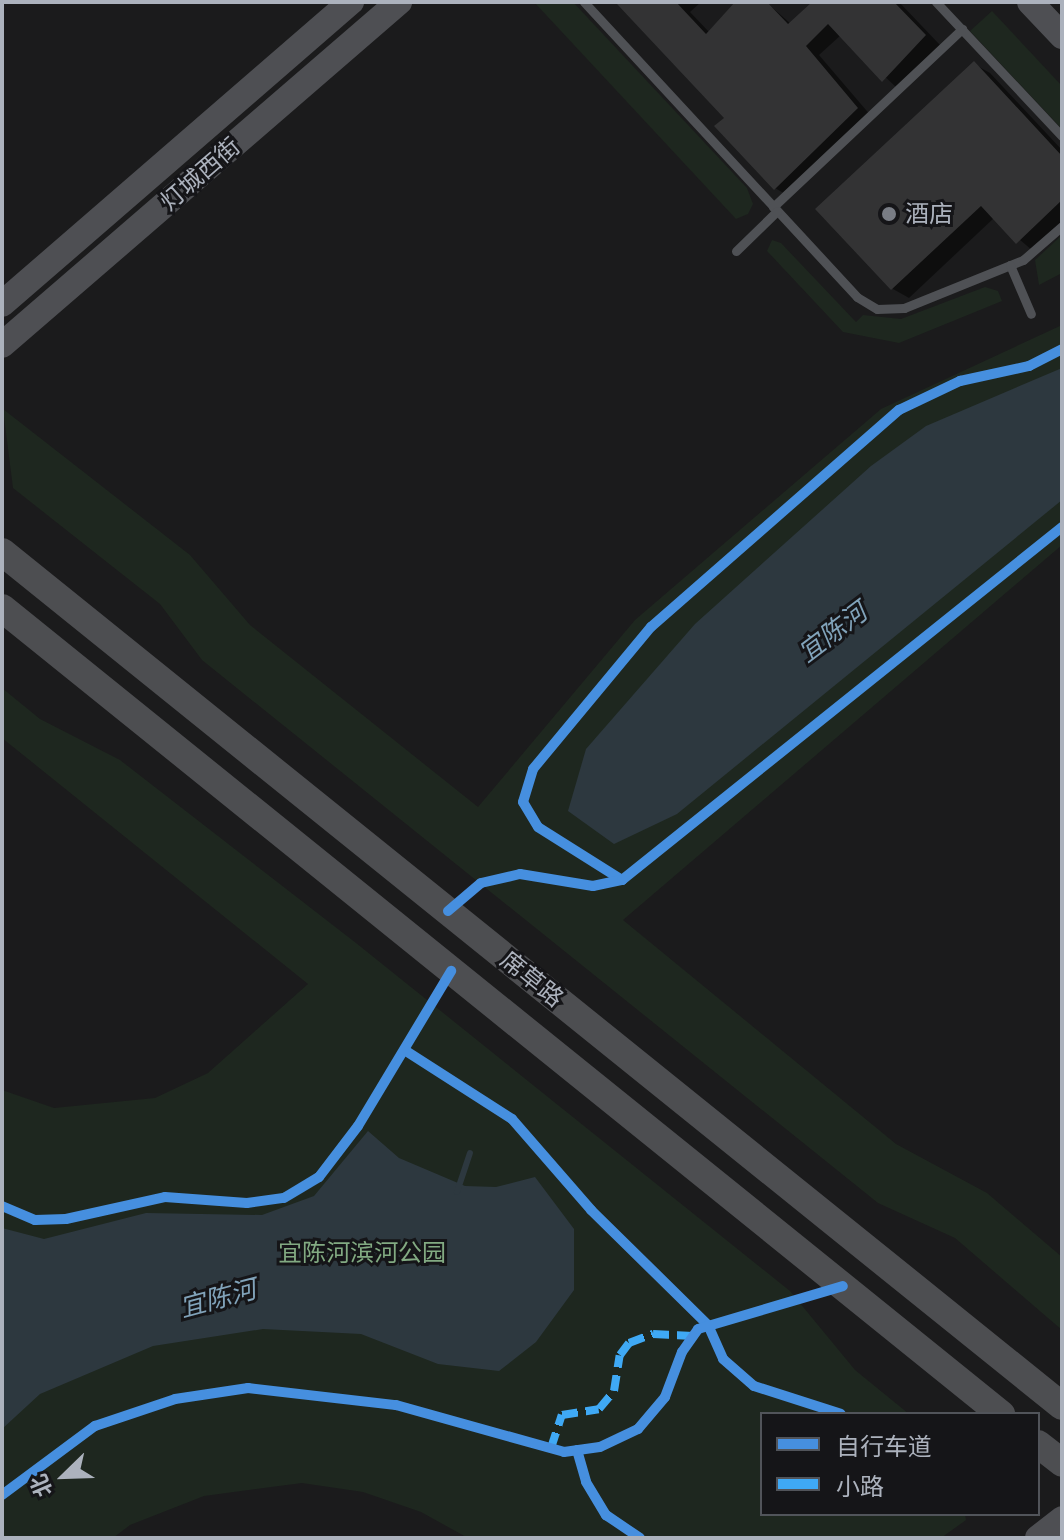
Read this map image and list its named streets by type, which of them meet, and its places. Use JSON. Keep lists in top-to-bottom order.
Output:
{
  "streets": {
    "main road": ["席草路"],
    "street": ["灯城西街"]
  },
  "water": ["宜陈河"],
  "parks": ["宜陈河滨河公园"],
  "places": ["酒店"],
  "legend": ["自行车道", "小路"],
  "north": "bottom left"
}
